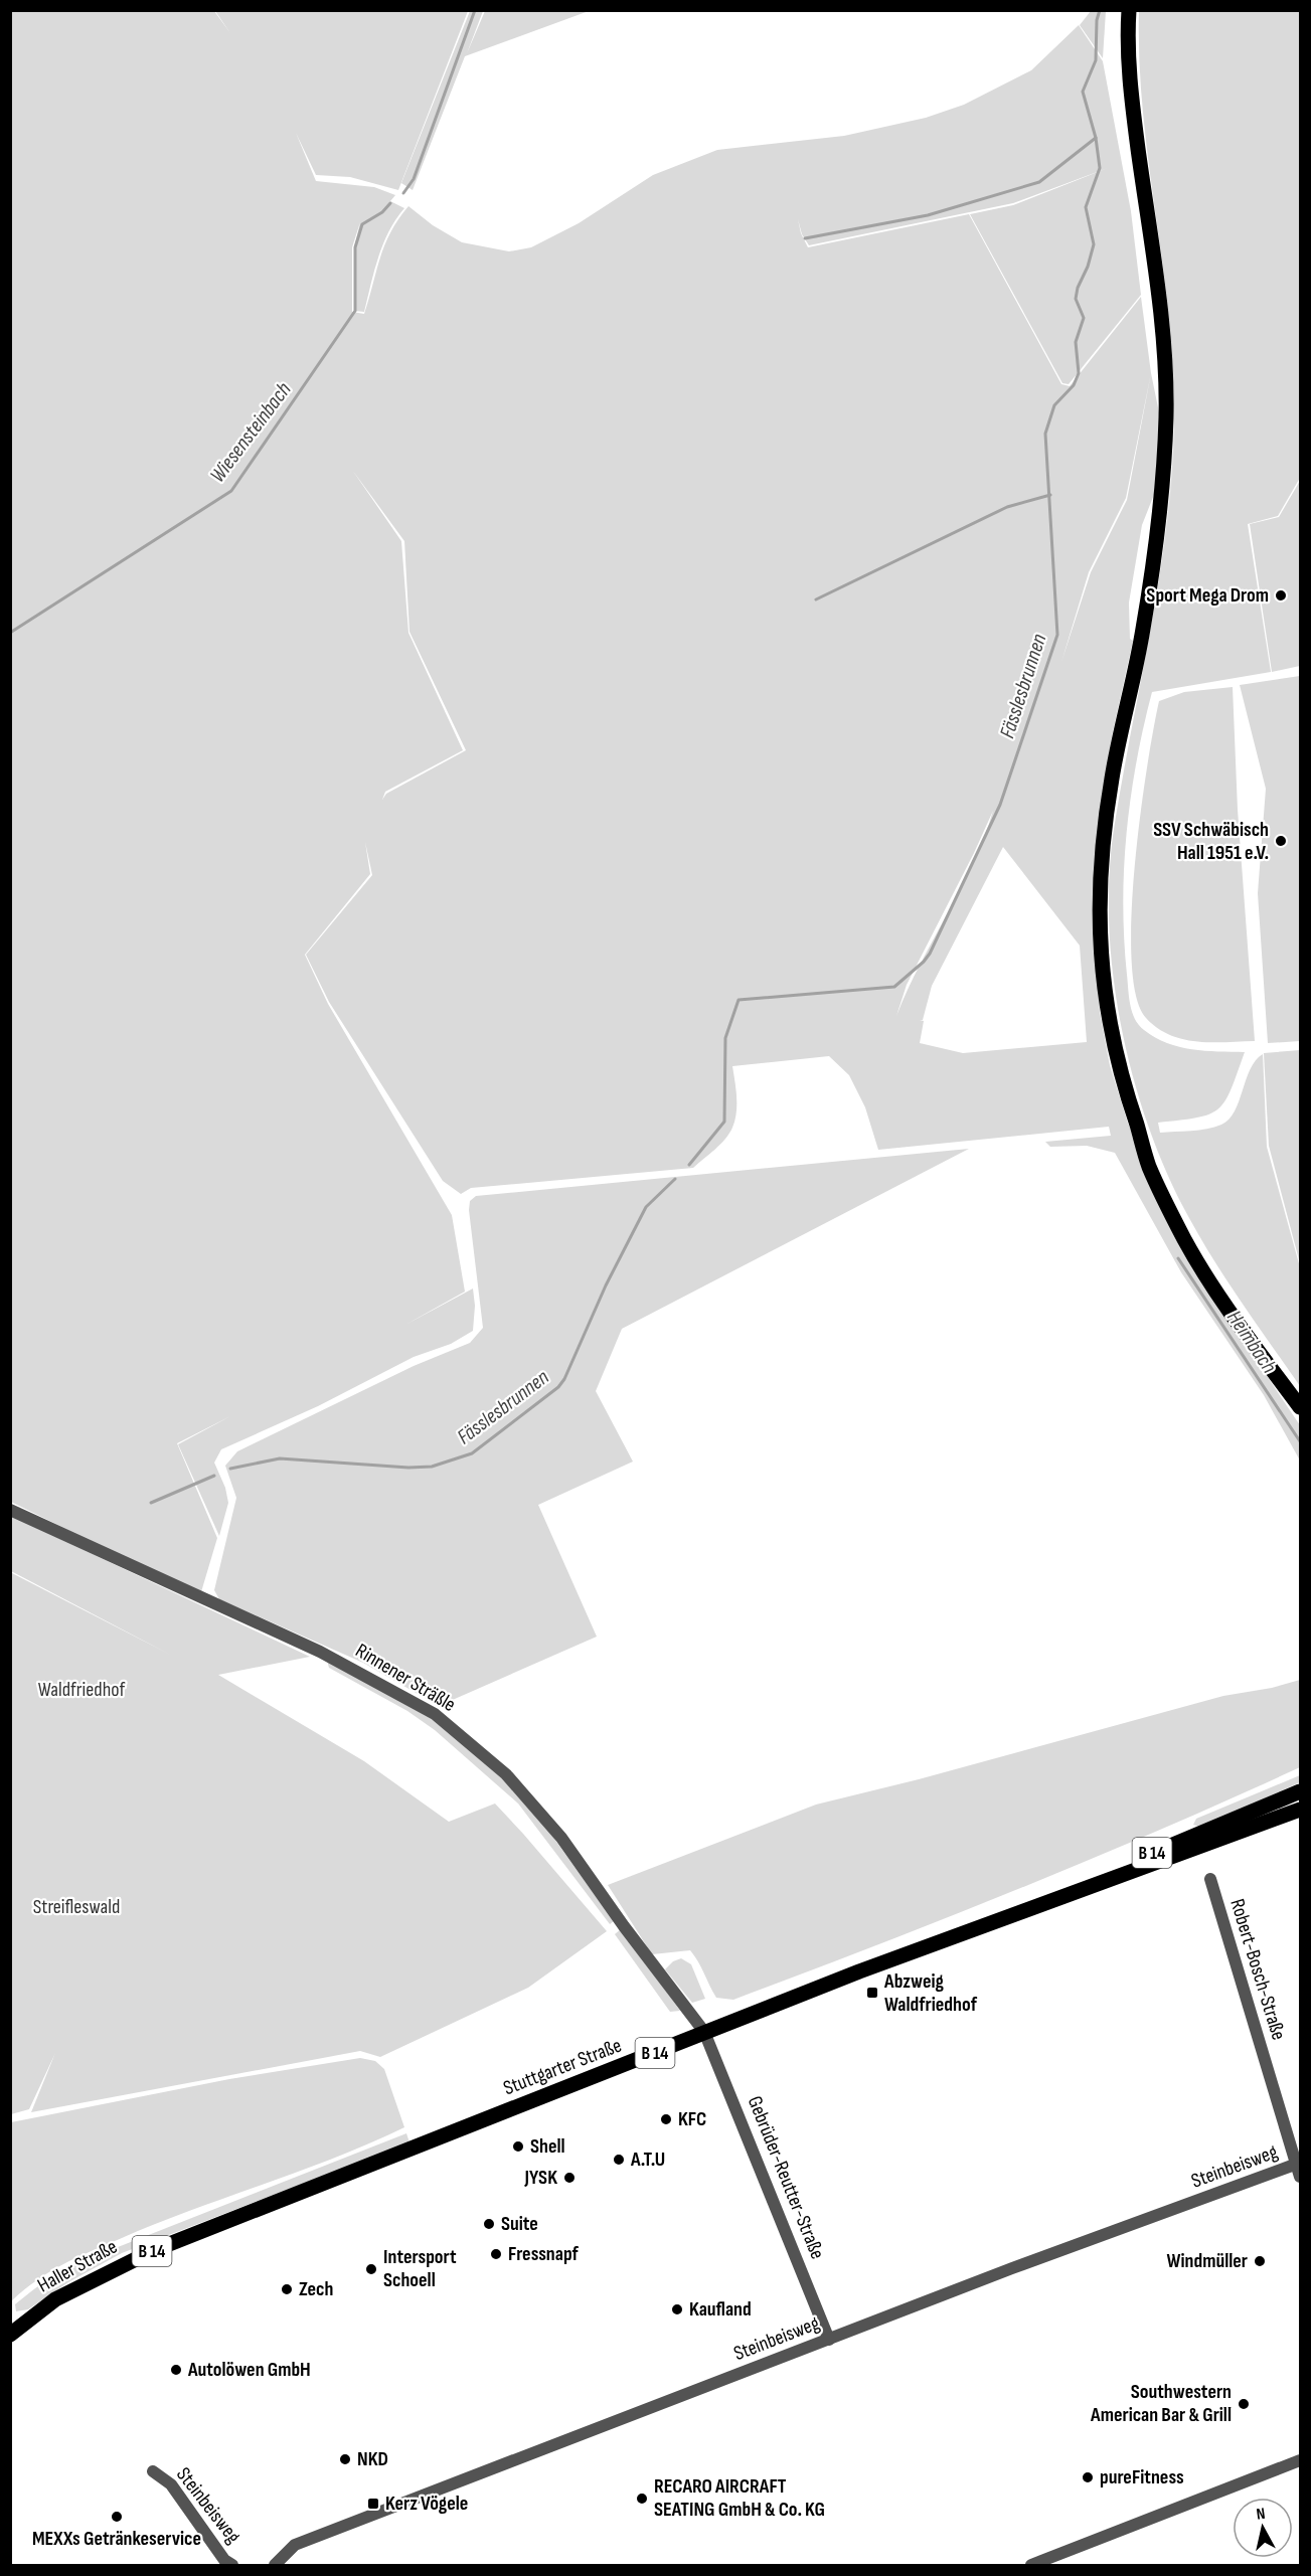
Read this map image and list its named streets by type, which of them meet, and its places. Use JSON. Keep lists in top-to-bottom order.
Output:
{
  "streets": {
    "main road": ["B 14", "Stuttgarter Straße", "Haller Straße"],
    "street": [
      "Rinnener Sträßle",
      "Robert-Bosch-Straße",
      "Steinbeisweg",
      "Gebrüder-Reutter-Straße"
    ]
  },
  "crossings": [
    ["Rinnener Sträßle", "Stuttgarter Straße"],
    ["Rinnener Sträßle", "Gebrüder-Reutter-Straße"],
    ["Robert-Bosch-Straße", "Steinbeisweg"],
    ["Stuttgarter Straße", "Gebrüder-Reutter-Straße"],
    ["Stuttgarter Straße", "Haller Straße"],
    ["Steinbeisweg", "Gebrüder-Reutter-Straße"]
  ],
  "water": ["Wiesensteinbach", "Fässlesbrunnen", "Heimbach"],
  "parks": ["Waldfriedhof", "Streifleswald"],
  "places": {
    "other": [
      "Sport Mega Drom",
      "SSV Schwäbisch Hall 1951 e.V.",
      "KFC",
      "Shell",
      "A.T.U",
      "JYSK",
      "Suite",
      "Fressnapf",
      "Windmüller",
      "Intersport Schoell",
      "Zech",
      "Kaufland",
      "Autolöwen GmbH",
      "Southwestern American Bar & Grill",
      "NKD",
      "pureFitness",
      "RECARO AIRCRAFT SEATING GmbH & Co. KG",
      "MEXXs Getränkeservice"
    ],
    "transit": ["Abzweig Waldfriedhof", "Kerz Vögele"]
  },
  "north": "top"
}
